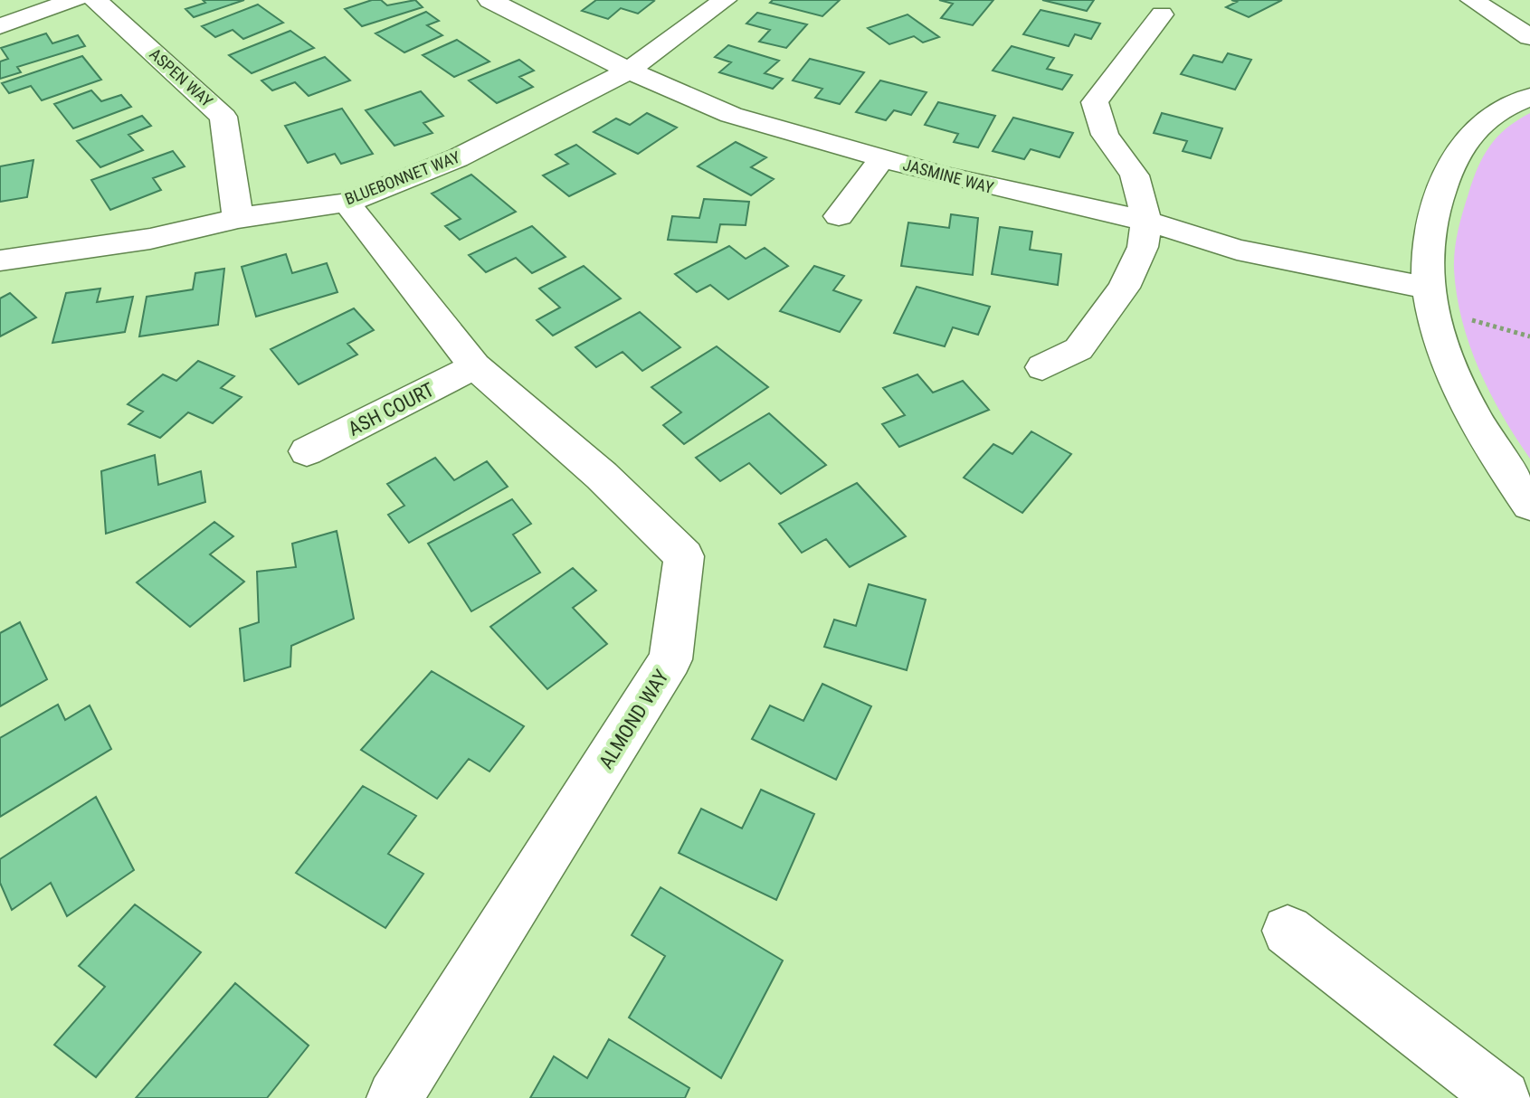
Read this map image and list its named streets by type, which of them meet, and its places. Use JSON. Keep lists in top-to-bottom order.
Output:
{
  "streets": {
    "street": [
      "ASPEN WAY",
      "JASMINE WAY",
      "BLUEBONNET WAY",
      "ASH COURT",
      "ALMOND WAY"
    ]
  },
  "crossings": [
    ["ASPEN WAY", "BLUEBONNET WAY"],
    ["JASMINE WAY", "BLUEBONNET WAY"],
    ["BLUEBONNET WAY", "ALMOND WAY"],
    ["ASH COURT", "ALMOND WAY"]
  ]
}
